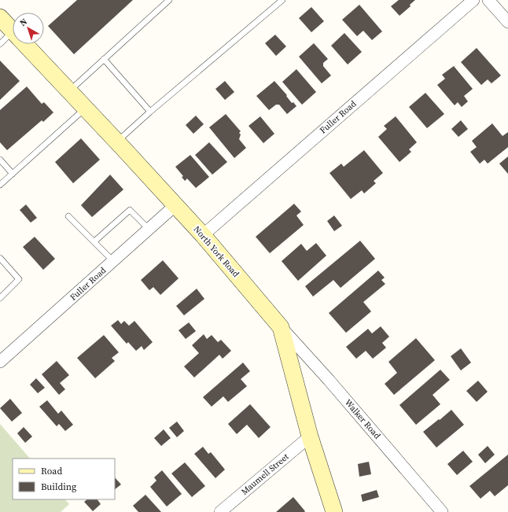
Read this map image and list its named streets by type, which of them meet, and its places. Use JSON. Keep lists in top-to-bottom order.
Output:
{
  "streets": {
    "main road": ["North York Road"],
    "street": ["Fuller Road", "Walker Road", "Maumell Street"]
  },
  "crossings": [
    ["Fuller Road", "North York Road"],
    ["North York Road", "Walker Road"],
    ["North York Road", "Maumell Street"]
  ],
  "legend": ["Road", "Building"],
  "north": "top left"
}
